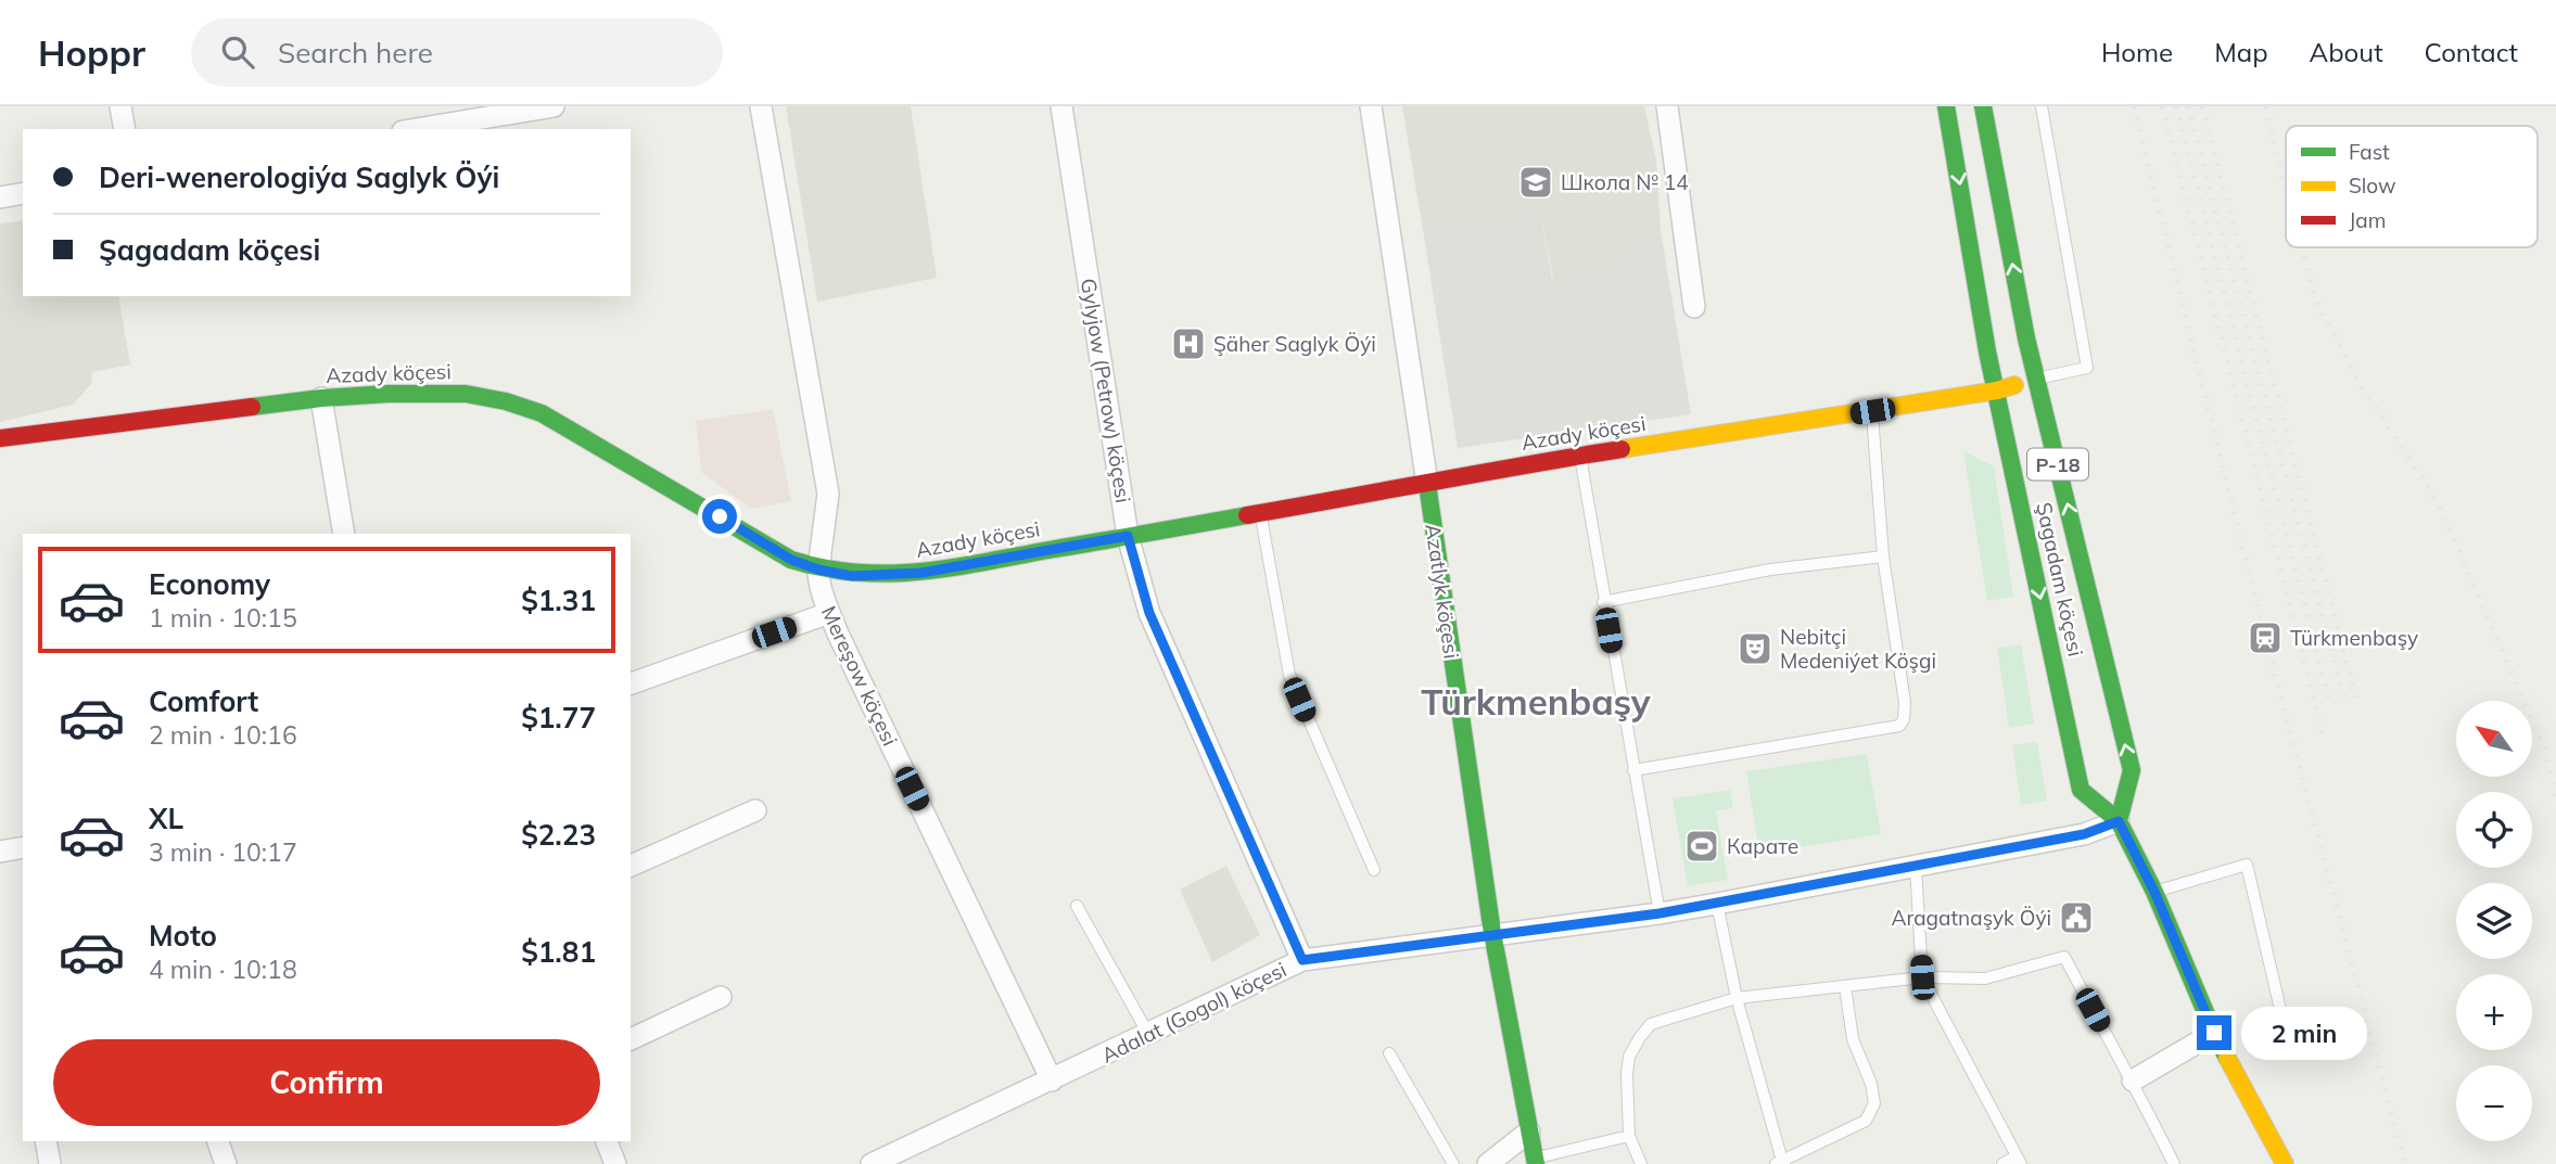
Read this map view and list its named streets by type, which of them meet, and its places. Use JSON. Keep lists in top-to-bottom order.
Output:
{
  "streets": {
    "main road": [
      "Azady köçesi",
      "P-18",
      "Şagadam köçesi",
      "Azatlyk köçesi"
    ],
    "street": ["Gylyjow (Petrow) köçesi", "Mereşow köçesi", "Adalat (Gogol) köçesi"]
  },
  "crossings": [
    ["Azady köçesi", "Gylyjow (Petrow) köçesi"],
    ["Azady köçesi", "Şagadam köçesi"],
    ["Azady köçesi", "Azatlyk köçesi"],
    ["Azady köçesi", "Mereşow köçesi"],
    ["Gylyjow (Petrow) köçesi", "Adalat (Gogol) köçesi"],
    ["Şagadam köçesi", "Adalat (Gogol) köçesi"],
    ["Azatlyk köçesi", "Adalat (Gogol) köçesi"],
    ["Mereşow köçesi", "Adalat (Gogol) köçesi"]
  ],
  "districts": ["Türkmenbaşy"],
  "places": {
    "school or university": ["Школа № 14"],
    "hospital": ["Şäher Saglyk Öýi"],
    "station": ["Türkmenbaşy"],
    "theatre": ["Nebitçi Medeniýet Köşgi"],
    "sports": ["Карате"],
    "public building": ["Aragatnaşyk Öýi"]
  },
  "legend": ["Fast", "Slow", "Jam"],
  "north": "top left",
  "page": {
    "header": "Hoppr",
    "search": "Search here",
    "nav": [
      "Home",
      "Map",
      "About",
      "Contact"
    ],
    "banner": ["Deri-wenerologiýa Saglyk Öýi", "Şagadam köçesi"],
    "list": [
      {
        "name": "Economy",
        "note": "1 min · 10:15",
        "value": "$1.31"
      },
      {
        "name": "Comfort",
        "note": "2 min · 10:16",
        "value": "$1.77"
      },
      {
        "name": "XL",
        "note": "3 min · 10:17",
        "value": "$2.23"
      },
      {
        "name": "Moto",
        "note": "4 min · 10:18",
        "value": "$1.81"
      }
    ],
    "map_buttons": ["+", "−"],
    "bubble": "2 min",
    "buttons": "Confirm"
  }
}
